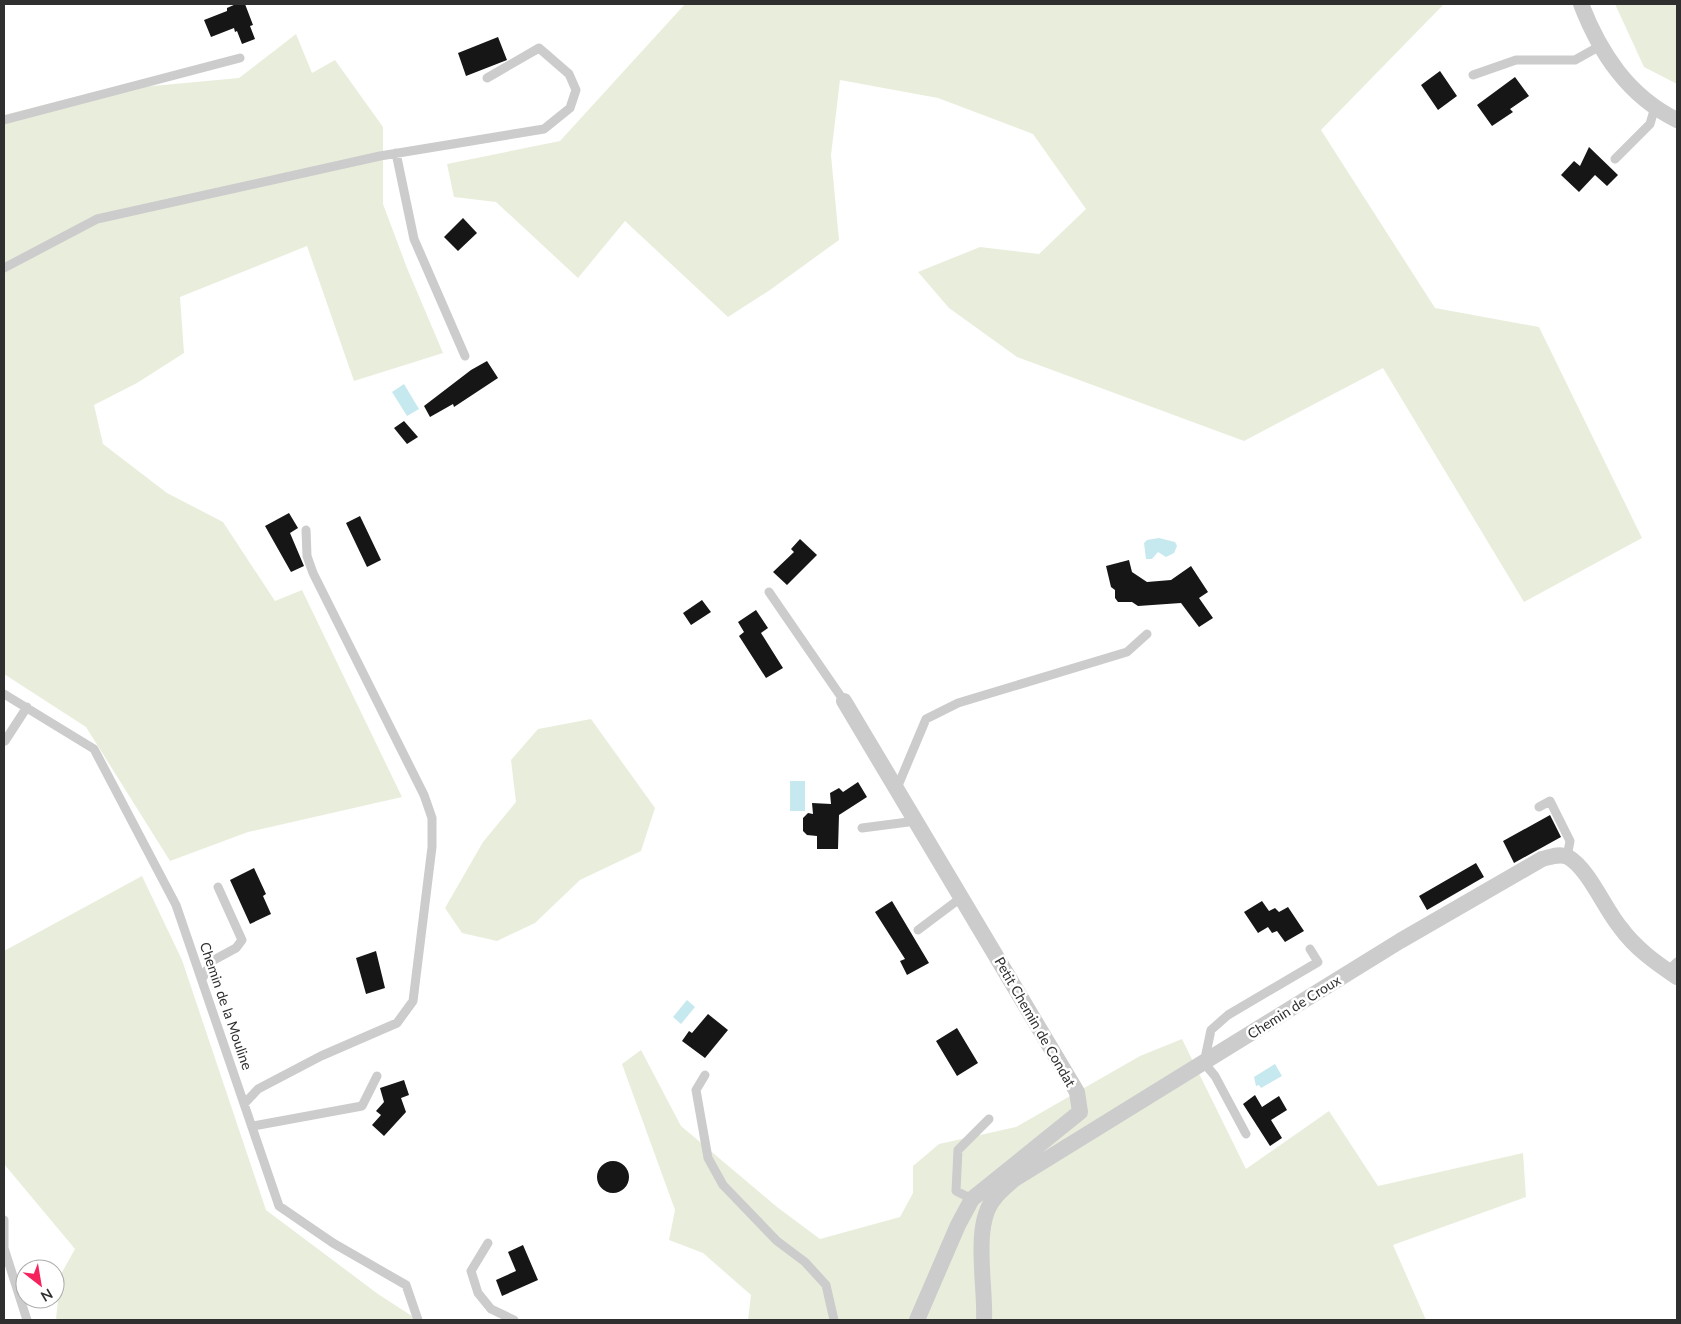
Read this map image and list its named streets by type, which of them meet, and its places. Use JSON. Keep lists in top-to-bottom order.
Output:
{
  "streets": {
    "street": ["Chemin de Croux", "Petit Chemin de Condat"],
    "lane": ["Chemin de la Mouline"]
  },
  "north": "bottom right"
}
